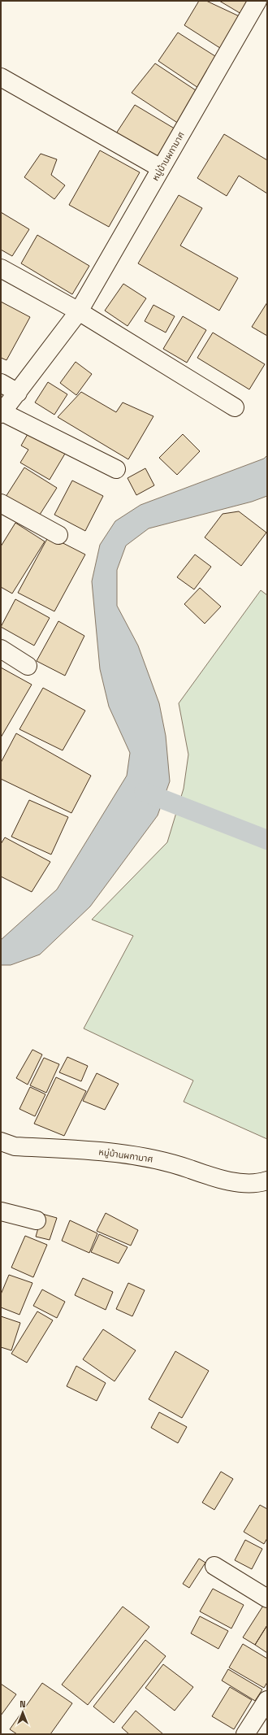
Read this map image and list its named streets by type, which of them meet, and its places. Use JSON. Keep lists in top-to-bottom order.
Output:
{
  "streets": {
    "street": ["หมู่บ้านผกามาศ"]
  },
  "north": "top"
}
